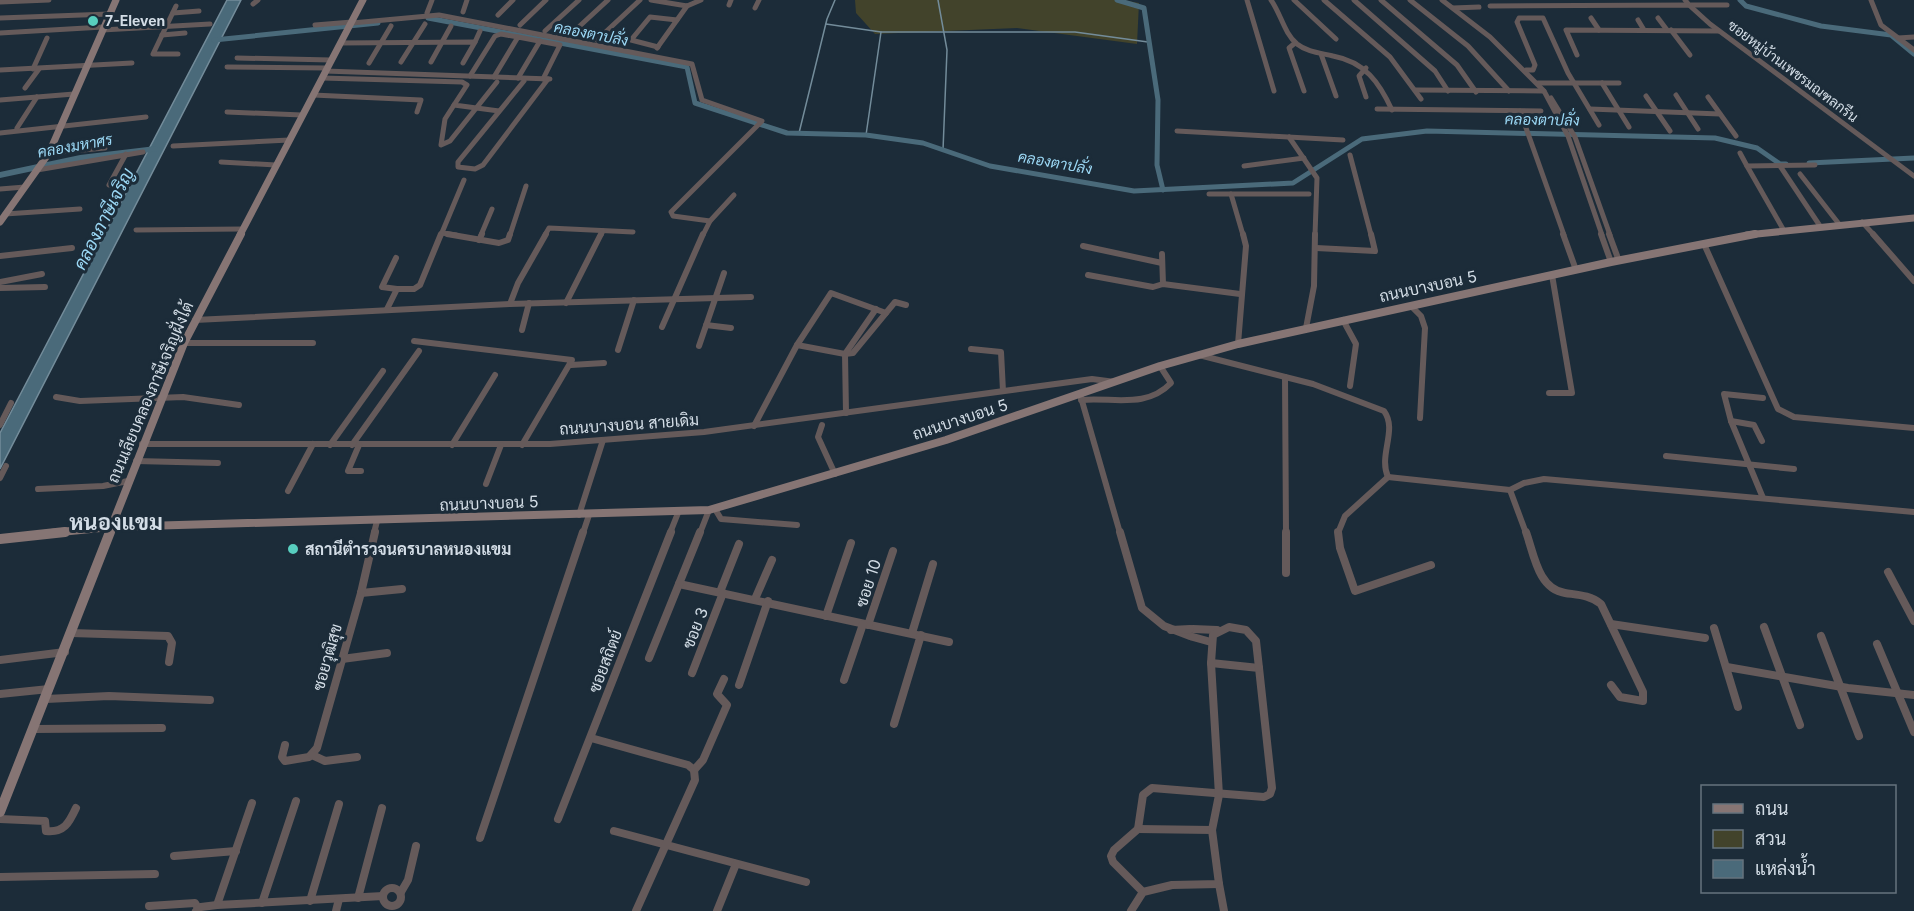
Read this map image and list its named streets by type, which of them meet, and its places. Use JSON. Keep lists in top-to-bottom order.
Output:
{
  "streets": {
    "main road": ["ถนนบางบอน 5", "ถนนเลียบคลองภาษีเจริญฝั่งใต้"],
    "street": [
      "ซอยหมู่บ้านเพชรมณฑลกรีน",
      "ถนนบางบอน สายเดิม",
      "ซอย 10",
      "ซอย 3",
      "ซอยวุฒิสุข",
      "ซอยสถิตย์"
    ]
  },
  "crossings": [
    ["ถนนบางบอน 5", "ถนนเลียบคลองภาษีเจริญฝั่งใต้"],
    ["ถนนบางบอน 5", "ถนนบางบอน สายเดิม"],
    ["ถนนบางบอน 5", "ซอยวุฒิสุข"],
    ["ถนนบางบอน 5", "ซอยสถิตย์"],
    ["ถนนเลียบคลองภาษีเจริญฝั่งใต้", "ถนนบางบอน สายเดิม"]
  ],
  "districts": ["หนองแขม"],
  "water": ["คลองตาปลั่ง", "คลองมหาศร", "คลองภาษีเจริญ"],
  "places": ["7-Eleven", "สถานีตำรวจนครบาลหนองแขม"],
  "legend": ["ถนน", "สวน", "แหล่งน้ำ"]
}
